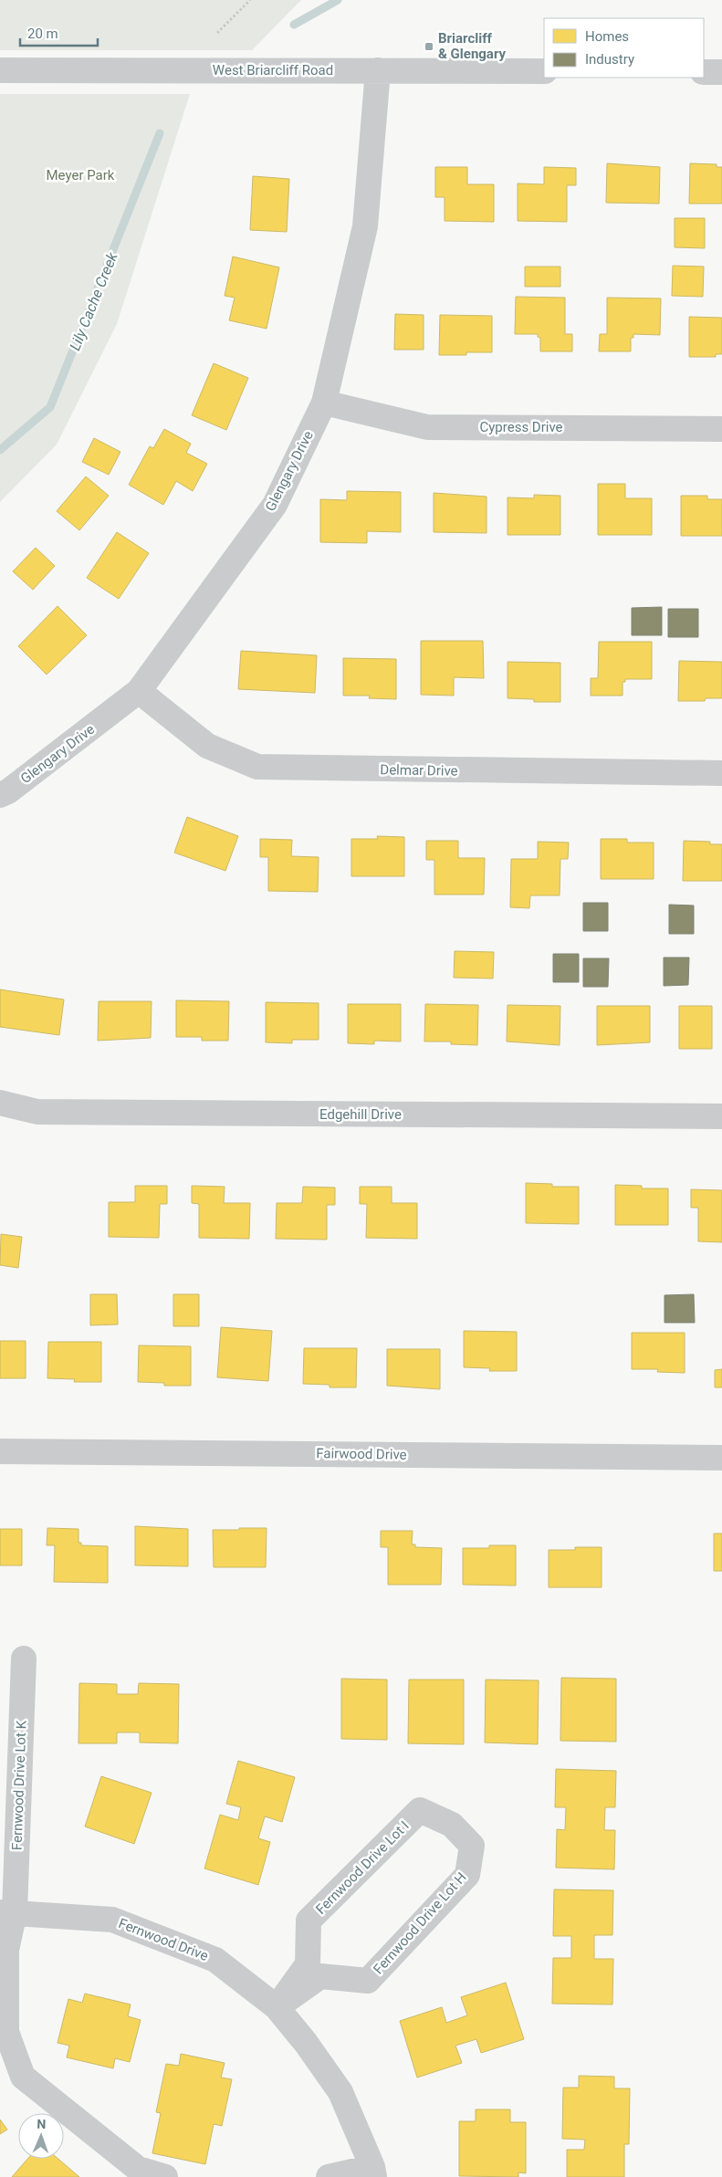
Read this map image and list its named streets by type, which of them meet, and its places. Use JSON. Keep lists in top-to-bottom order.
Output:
{
  "streets": {
    "street": [
      "West Briarcliff Road",
      "Cypress Drive",
      "Glengary Drive",
      "Delmar Drive",
      "Edgehill Drive",
      "Fairwood Drive",
      "Fernwood Drive Lot K",
      "Fernwood Drive Lot I",
      "Fernwood Drive Lot H",
      "Fernwood Drive"
    ]
  },
  "crossings": [
    ["West Briarcliff Road", "Glengary Drive"],
    ["Cypress Drive", "Glengary Drive"],
    ["Glengary Drive", "Delmar Drive"],
    ["Fernwood Drive Lot K", "Fernwood Drive"],
    ["Fernwood Drive Lot I", "Fernwood Drive Lot H"],
    ["Fernwood Drive Lot I", "Fernwood Drive"],
    ["Fernwood Drive Lot H", "Fernwood Drive"]
  ],
  "water": ["Lily Cache Creek"],
  "parks": ["Meyer Park"],
  "places": {
    "transit": ["Briarcliff & Glengary"]
  },
  "legend": ["Homes", "Industry"],
  "scale_bar": "20 m",
  "north": "top"
}
